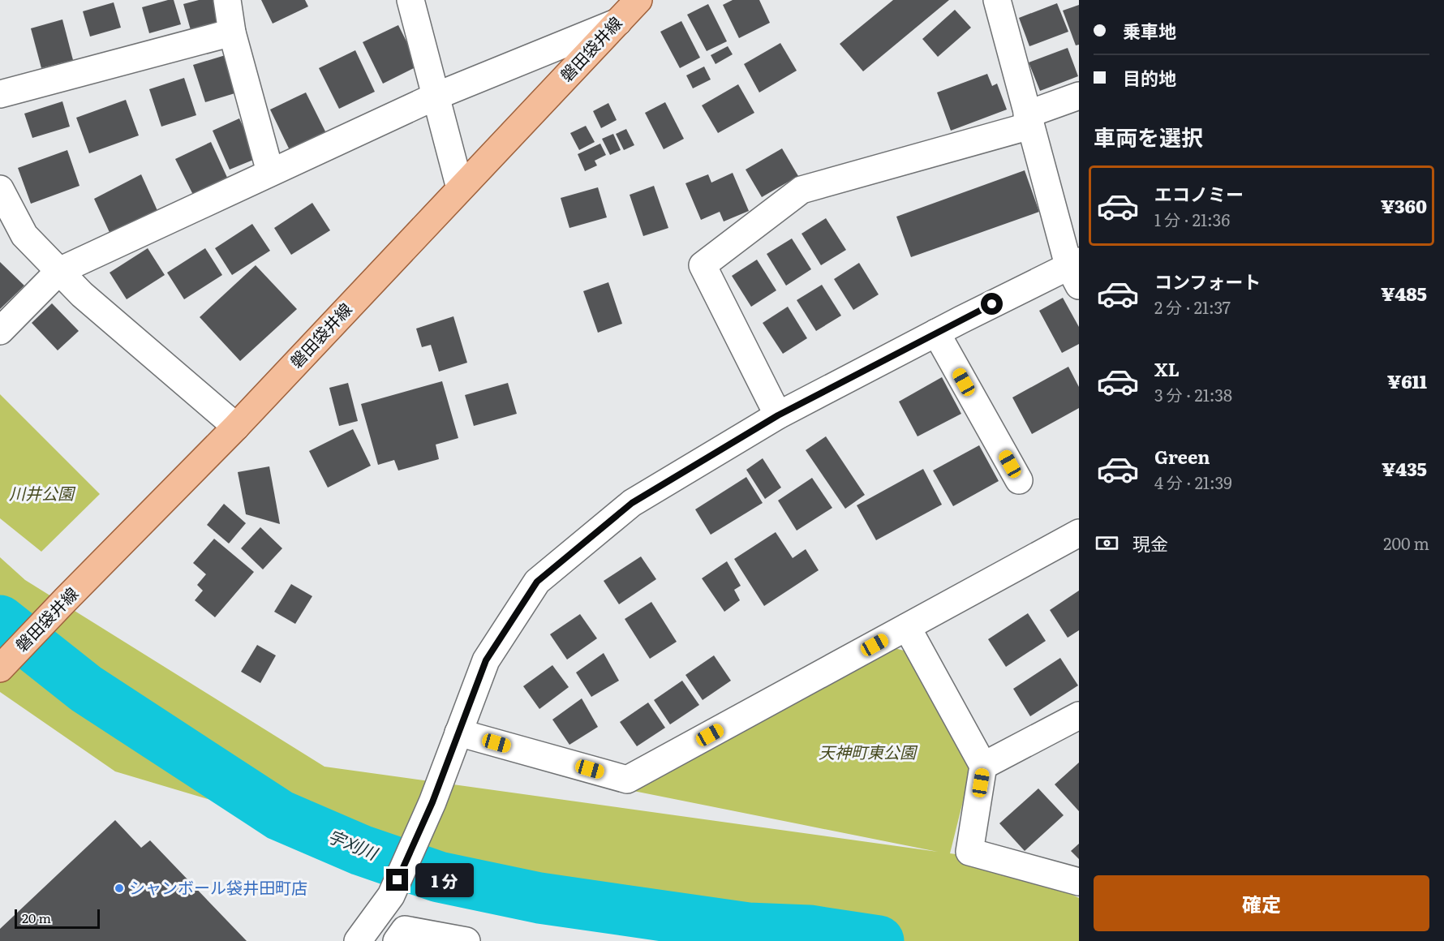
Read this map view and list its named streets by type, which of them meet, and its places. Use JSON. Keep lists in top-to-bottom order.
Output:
{
  "streets": {
    "main road": ["磐田袋井線"]
  },
  "water": ["宇刈川"],
  "parks": ["川井公園", "天神町東公園"],
  "places": ["シャンボール袋井田町店"],
  "scale_bar": "20 m",
  "page": {
    "banner": ["乗車地", "目的地"],
    "heading": "車両を選択",
    "list": [
      {
        "name": "エコノミー",
        "note": "1 分 · 21:36",
        "value": "¥360"
      },
      {
        "name": "コンフォート",
        "note": "2 分 · 21:37",
        "value": "¥485"
      },
      {
        "name": "XL",
        "note": "3 分 · 21:38",
        "value": "¥611"
      },
      {
        "name": "Green",
        "note": "4 分 · 21:39",
        "value": "¥435"
      }
    ],
    "pay": ["現金", "200 m"],
    "bubble": "1 分",
    "buttons": "確定",
    "scale": "20 m"
  }
}
